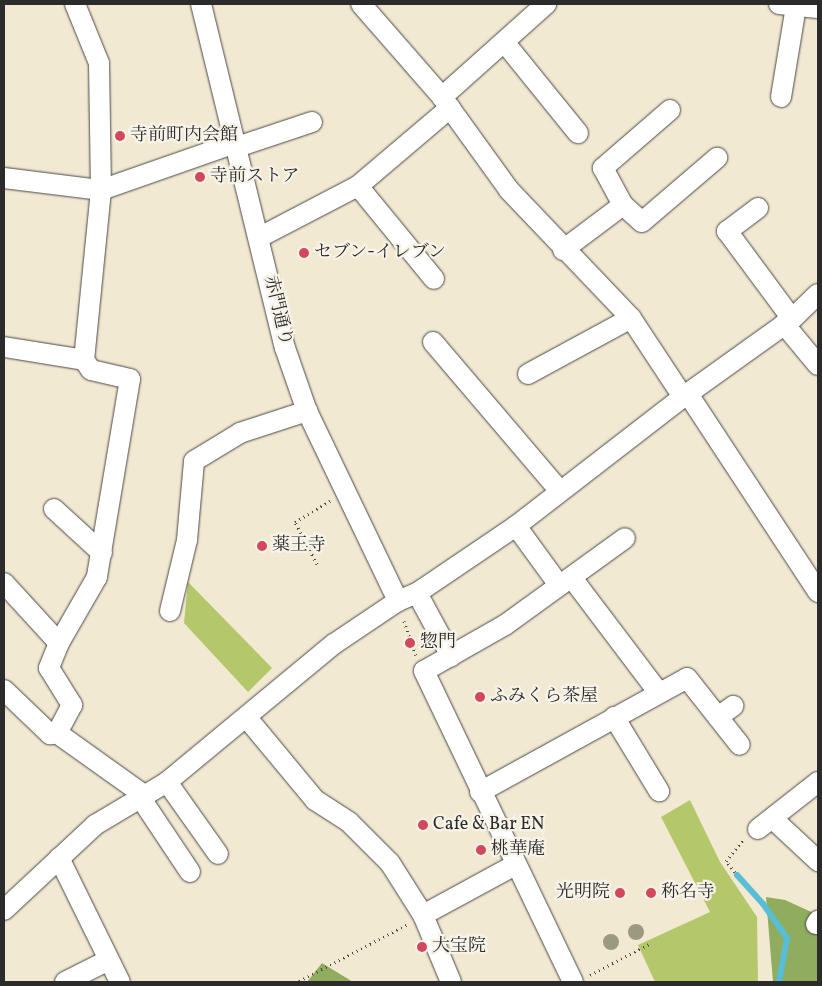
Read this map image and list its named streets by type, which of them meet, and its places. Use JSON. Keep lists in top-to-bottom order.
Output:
{
  "streets": {
    "street": ["赤門通り"]
  },
  "places": [
    "寺前町内会館",
    "寺前ストア",
    "セブン-イレブン",
    "薬王寺",
    "惣門",
    "ふみくら茶屋",
    "Cafe & Bar EN",
    "桃華庵",
    "光明院",
    "称名寺",
    "大宝院"
  ]
}
